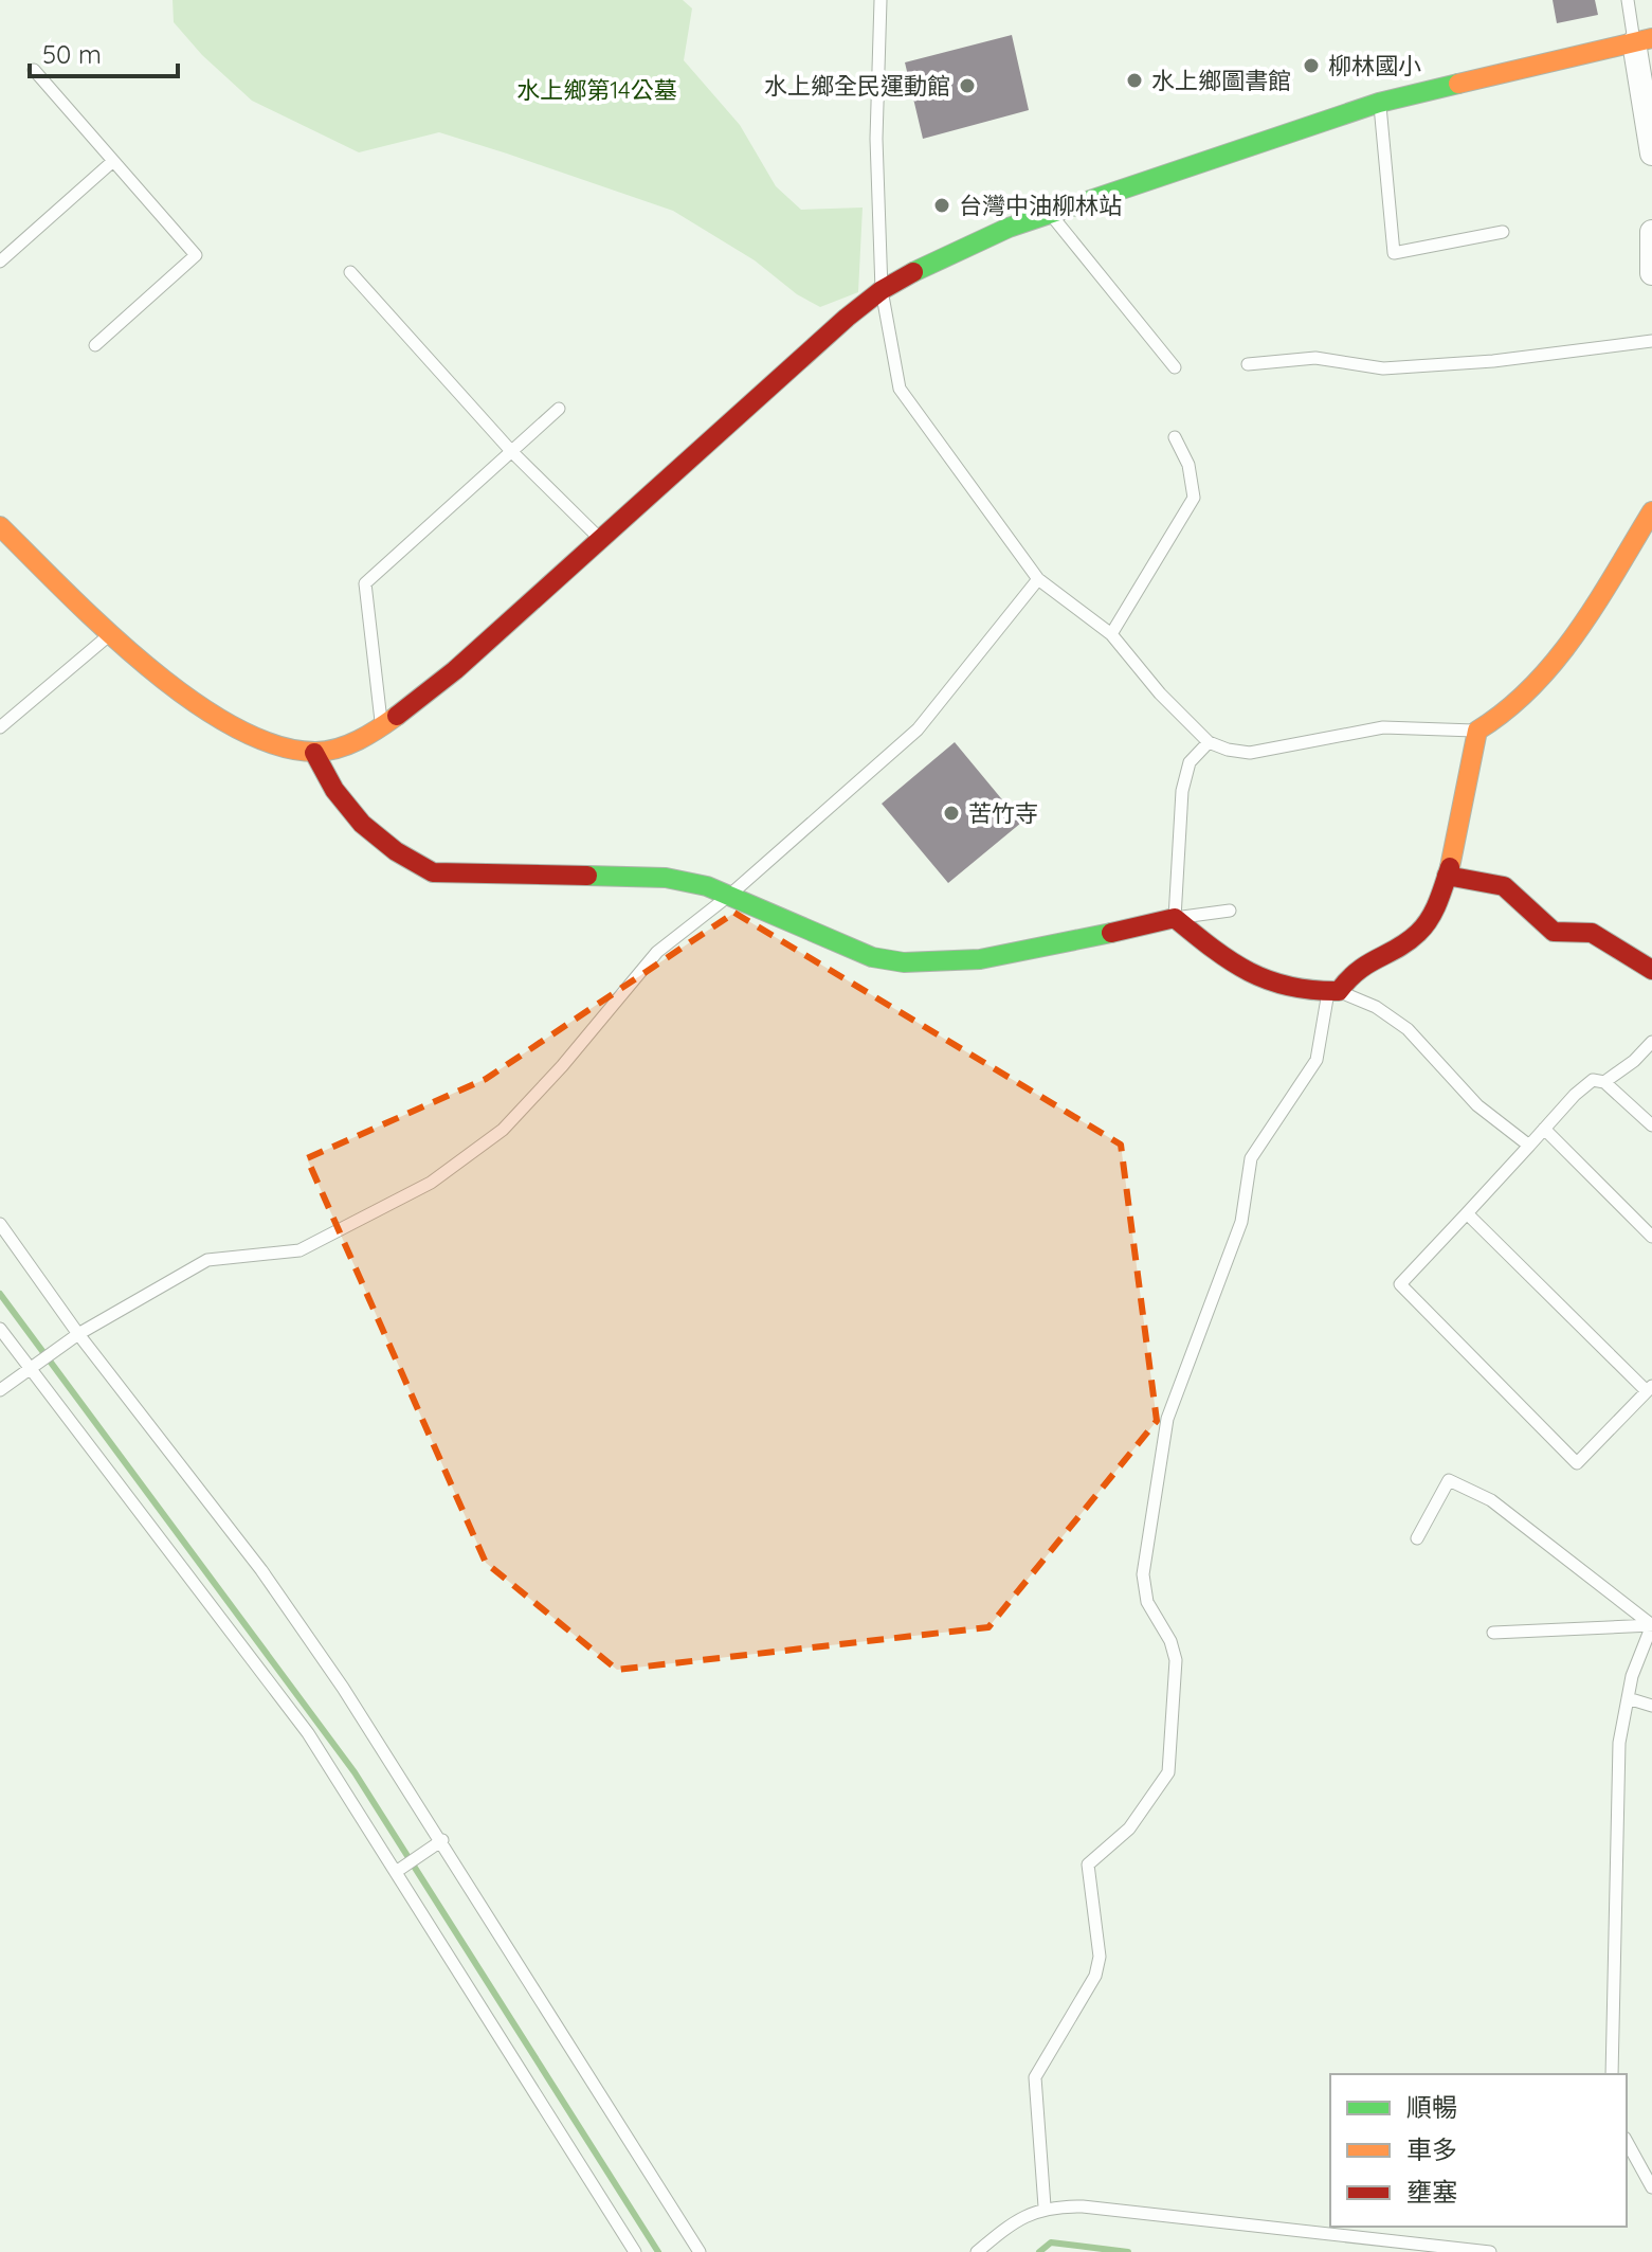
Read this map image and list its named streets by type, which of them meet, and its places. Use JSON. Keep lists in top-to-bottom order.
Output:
{
  "parks": ["水上鄉第14公墓"],
  "places": [
    "柳林國小",
    "水上鄉圖書館",
    "水上鄉全民運動館",
    "台灣中油柳林站",
    "苦竹寺"
  ],
  "legend": ["順暢", "車多", "壅塞"],
  "scale_bar": "50 m"
}
